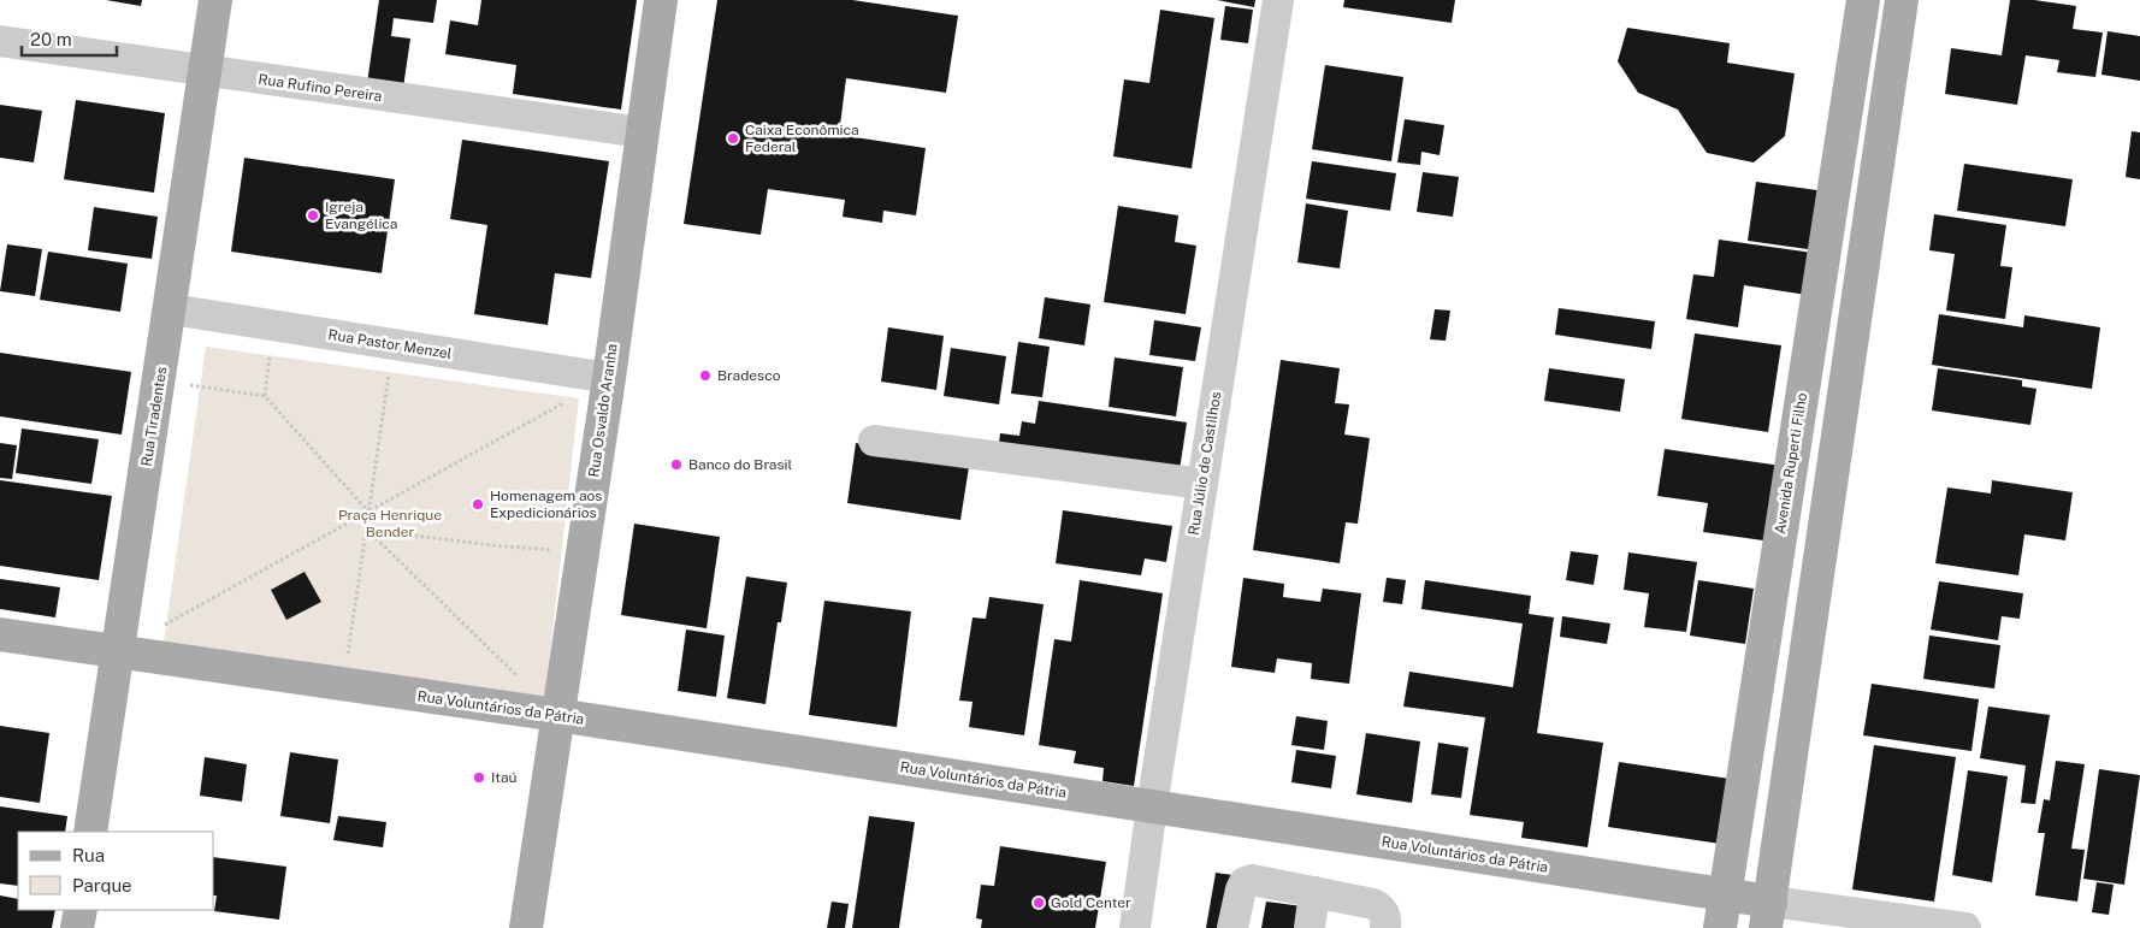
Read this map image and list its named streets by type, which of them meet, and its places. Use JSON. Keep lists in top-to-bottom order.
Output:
{
  "streets": {
    "main road": [
      "Rua Osvaldo Aranha",
      "Rua Tiradentes",
      "Avenida Ruperti Filho",
      "Rua Voluntários da Pátria"
    ],
    "street": ["Rua Rufino Pereira", "Rua Pastor Menzel", "Rua Júlio de Castilhos"]
  },
  "crossings": [
    ["Rua Rufino Pereira", "Rua Osvaldo Aranha"],
    ["Rua Rufino Pereira", "Rua Tiradentes"],
    ["Rua Pastor Menzel", "Rua Osvaldo Aranha"],
    ["Rua Pastor Menzel", "Rua Tiradentes"],
    ["Rua Osvaldo Aranha", "Rua Voluntários da Pátria"],
    ["Rua Tiradentes", "Rua Voluntários da Pátria"],
    ["Rua Júlio de Castilhos", "Rua Voluntários da Pátria"],
    ["Avenida Ruperti Filho", "Rua Voluntários da Pátria"]
  ],
  "parks": ["Praça Henrique Bender"],
  "places": [
    "Caixa Econômica Federal",
    "Igreja Evangélica",
    "Bradesco",
    "Banco do Brasil",
    "Homenagem aos Expedicionários",
    "Itaú",
    "Gold Center"
  ],
  "legend": ["Rua", "Parque"],
  "scale_bar": "20 m"
}
